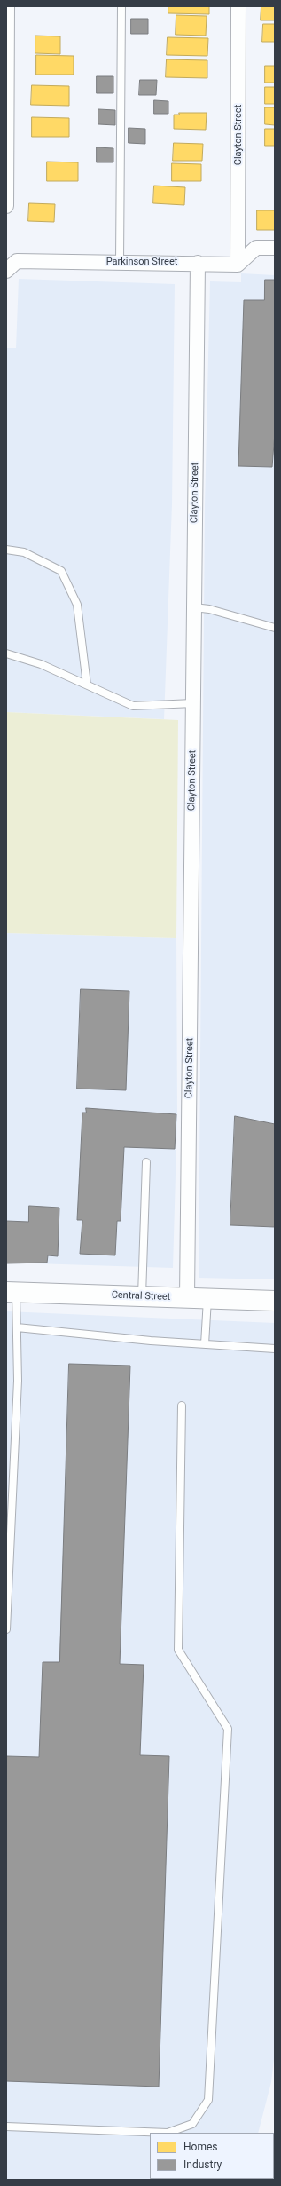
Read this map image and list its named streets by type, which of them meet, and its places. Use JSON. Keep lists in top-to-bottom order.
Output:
{
  "streets": {
    "street": ["Clayton Street", "Parkinson Street", "Central Street"]
  },
  "crossings": [
    ["Clayton Street", "Parkinson Street"],
    ["Clayton Street", "Central Street"]
  ],
  "legend": ["Homes", "Industry"]
}
